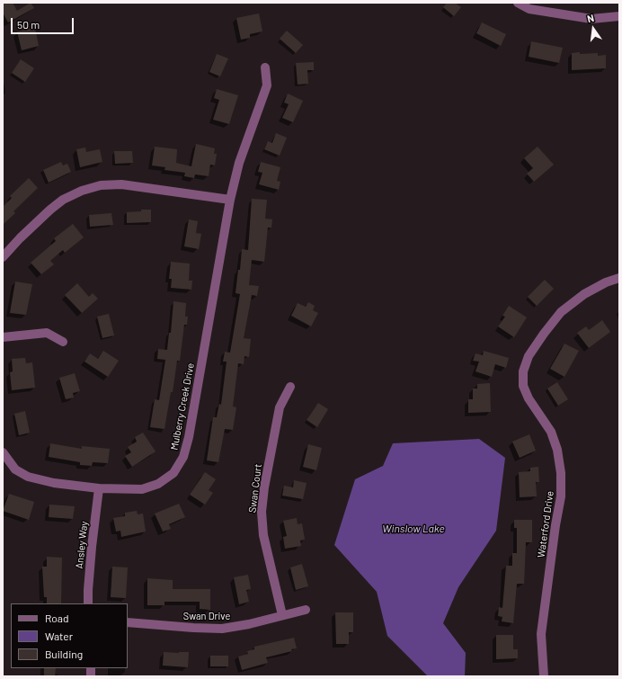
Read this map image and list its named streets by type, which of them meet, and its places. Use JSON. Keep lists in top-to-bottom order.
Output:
{
  "streets": {
    "street": [
      "Mulberry Creek Drive",
      "Swan Court",
      "Waterford Drive",
      "Ansley Way",
      "Swan Drive"
    ]
  },
  "crossings": [
    ["Mulberry Creek Drive", "Ansley Way"],
    ["Swan Court", "Swan Drive"]
  ],
  "water": ["Winslow Lake"],
  "legend": ["Road", "Water", "Building"],
  "scale_bar": "50 m",
  "north": "top"
}
